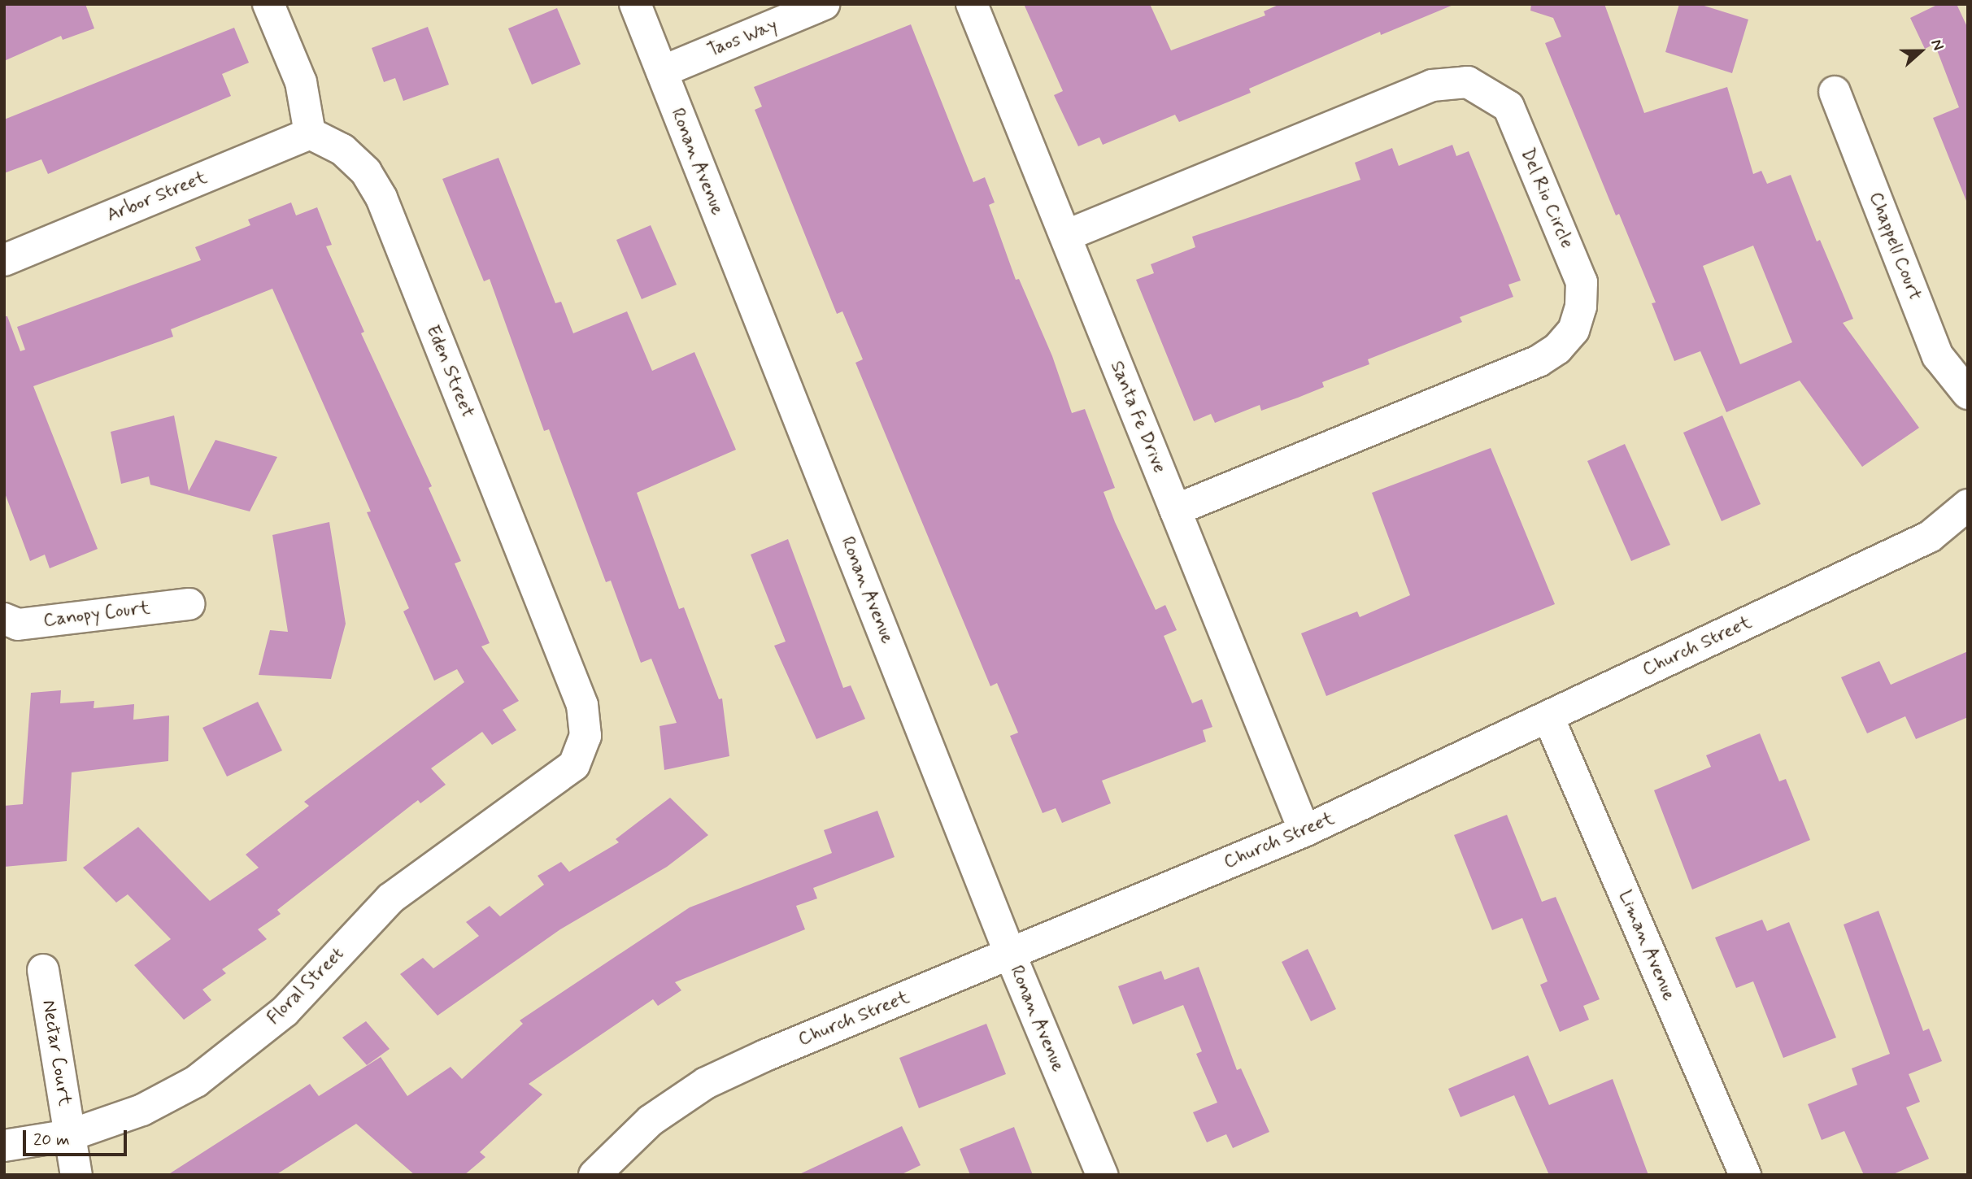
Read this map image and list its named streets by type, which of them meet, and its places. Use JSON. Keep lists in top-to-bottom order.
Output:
{
  "streets": {
    "street": [
      "Taos Way",
      "Ronan Avenue",
      "Arbor Street",
      "Del Rio Circle",
      "Chappell Court",
      "Eden Street",
      "Santa Fe Drive",
      "Canopy Court",
      "Church Street",
      "Liman Avenue",
      "Floral Street",
      "Nectar Court"
    ]
  },
  "crossings": [
    ["Taos Way", "Ronan Avenue"],
    ["Ronan Avenue", "Church Street"],
    ["Arbor Street", "Eden Street"],
    ["Del Rio Circle", "Santa Fe Drive"],
    ["Eden Street", "Floral Street"],
    ["Santa Fe Drive", "Church Street"],
    ["Church Street", "Liman Avenue"],
    ["Floral Street", "Nectar Court"]
  ],
  "scale_bar": "20 m",
  "north": "right"
}
